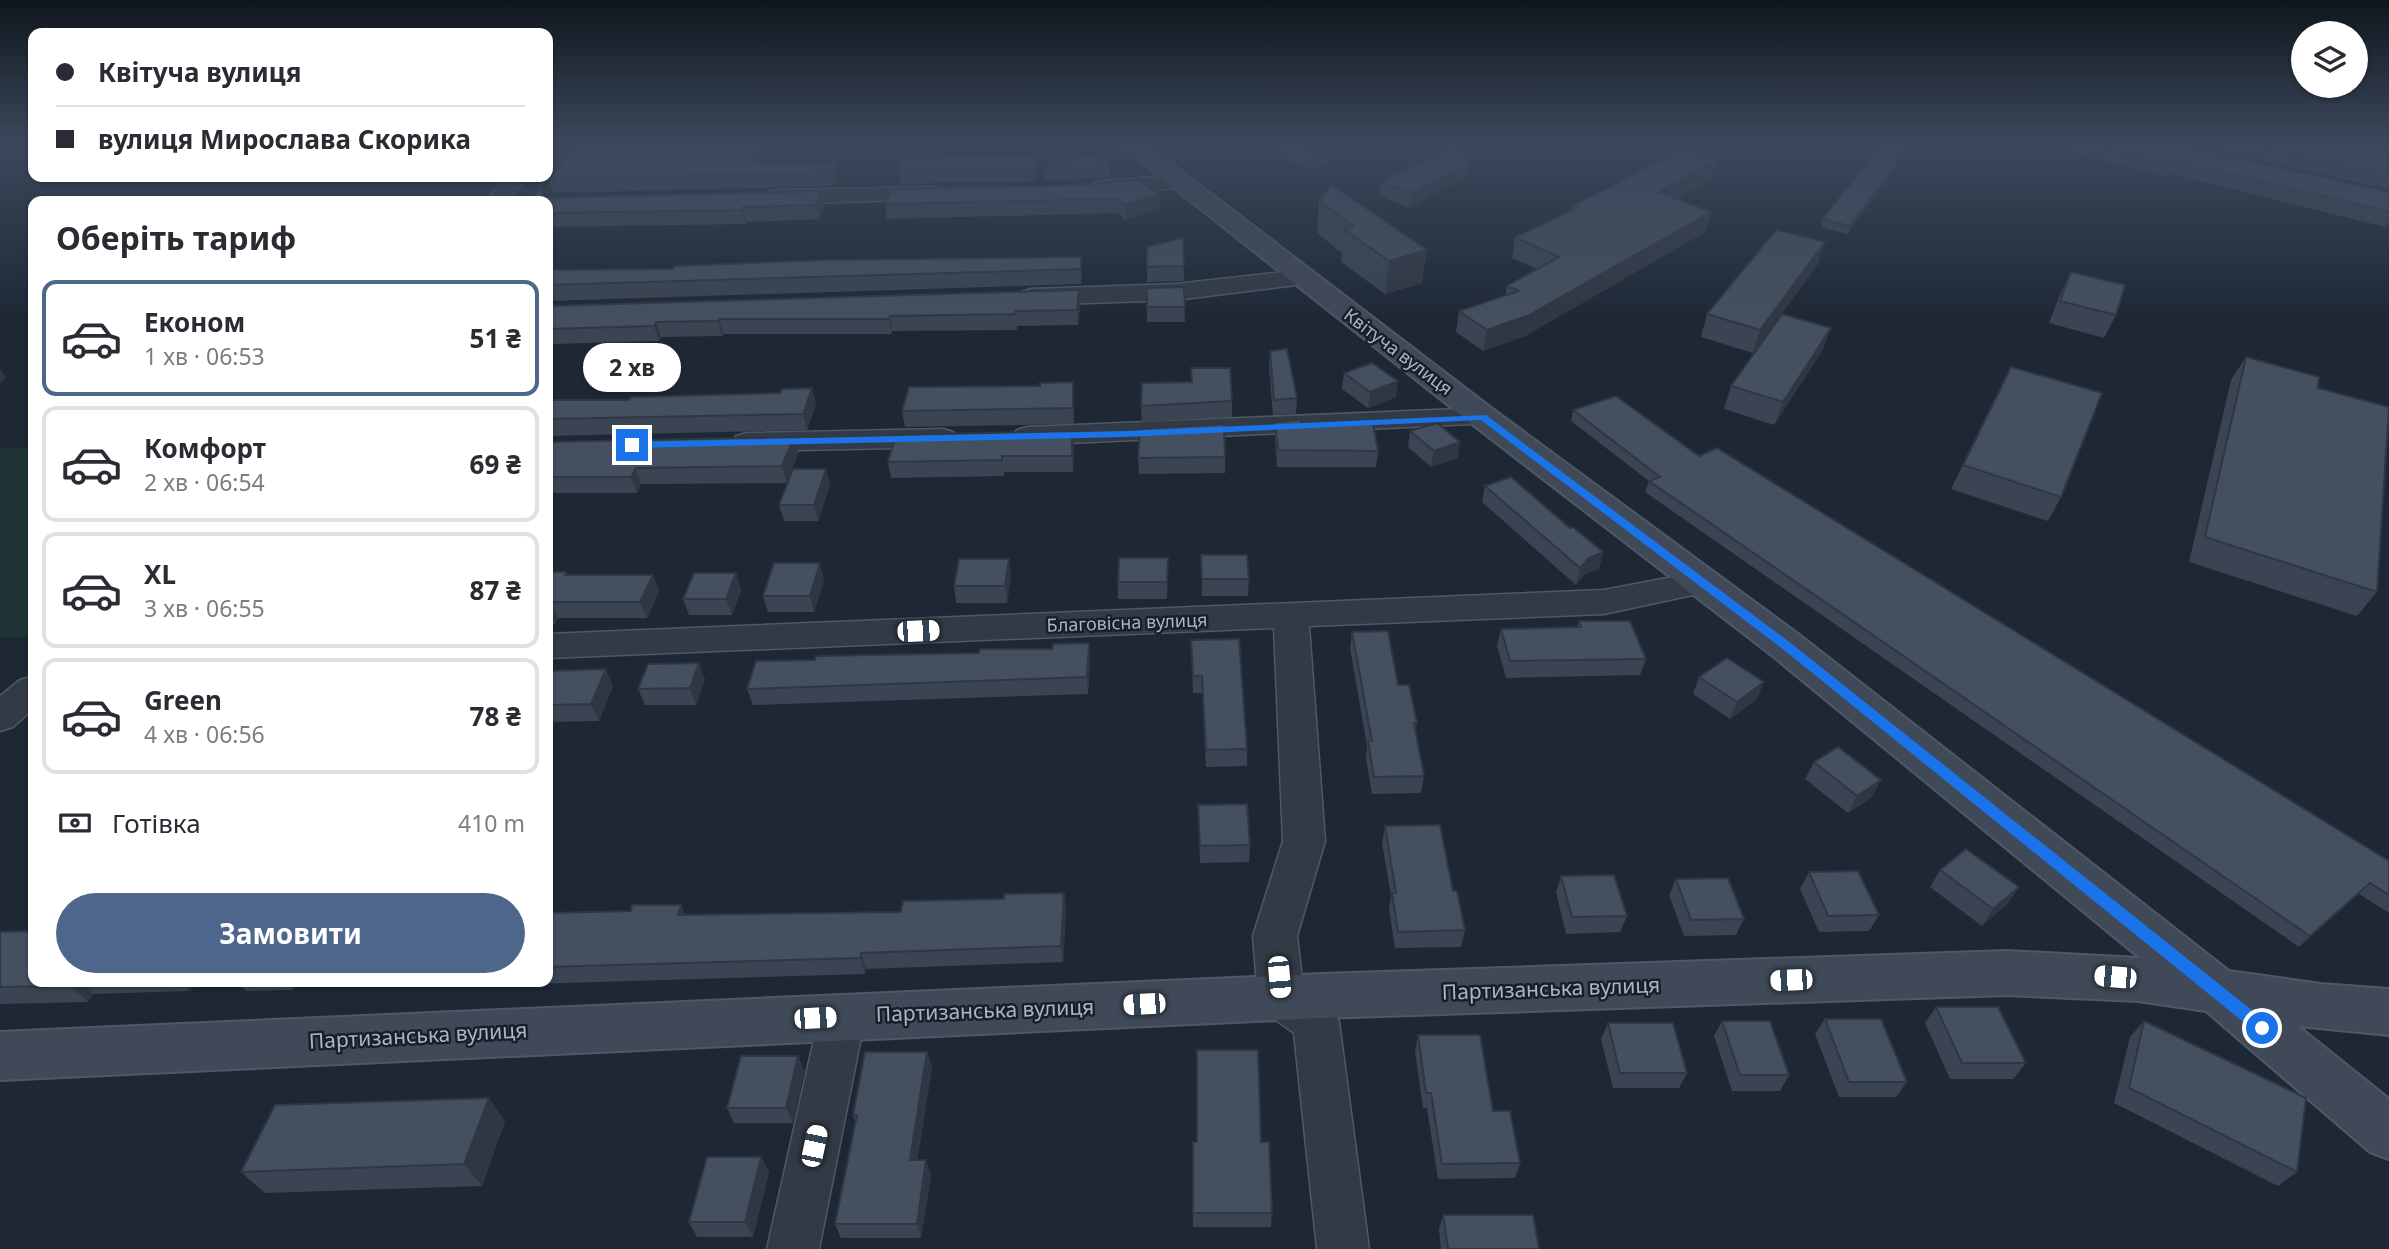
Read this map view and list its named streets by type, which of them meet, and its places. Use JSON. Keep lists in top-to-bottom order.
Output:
{
  "streets": {
    "street": ["Квітуча вулиця", "Благовісна вулиця", "Партизанська вулиця"]
  },
  "crossings": [
    ["Квітуча вулиця", "Благовісна вулиця"],
    ["Квітуча вулиця", "Партизанська вулиця"]
  ],
  "page": {
    "banner": ["Квітуча вулиця", "вулиця Мирослава Скорика"],
    "heading": "Оберіть тариф",
    "list": [
      {
        "name": "Економ",
        "note": "1 хв · 06:53",
        "value": "51 ₴"
      },
      {
        "name": "Комфорт",
        "note": "2 хв · 06:54",
        "value": "69 ₴"
      },
      {
        "name": "XL",
        "note": "3 хв · 06:55",
        "value": "87 ₴"
      },
      {
        "name": "Green",
        "note": "4 хв · 06:56",
        "value": "78 ₴"
      }
    ],
    "bubble": "2 хв",
    "pay": ["Готівка", "410 m"],
    "buttons": "Замовити"
  }
}
